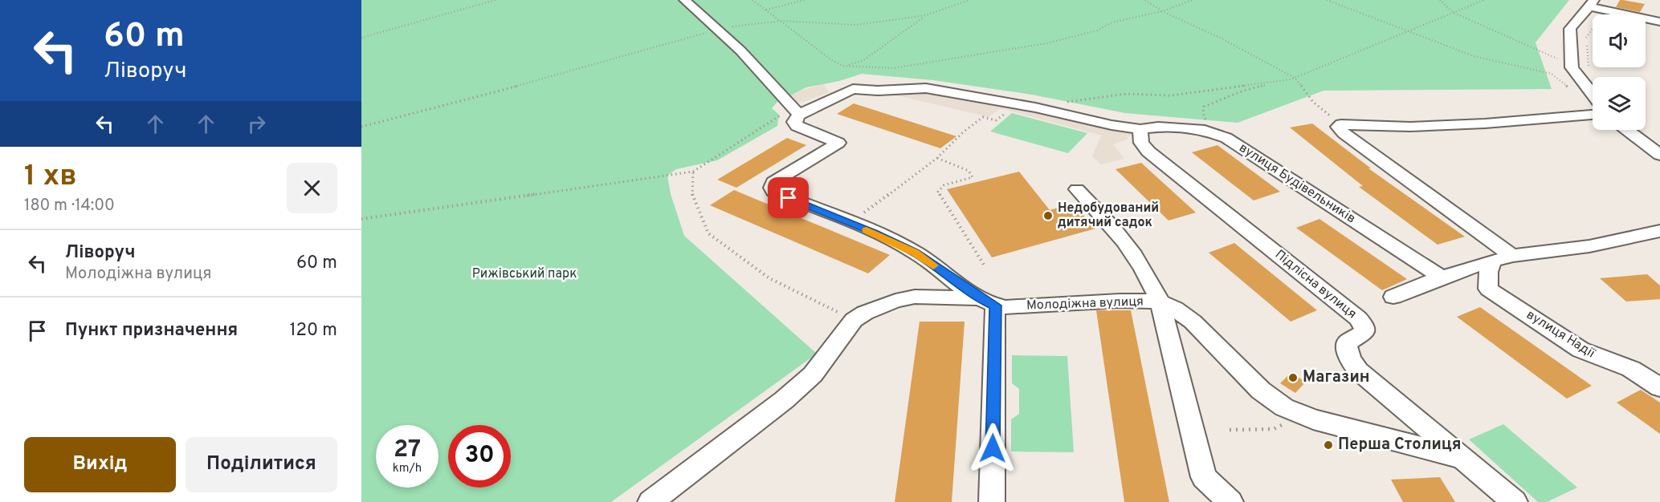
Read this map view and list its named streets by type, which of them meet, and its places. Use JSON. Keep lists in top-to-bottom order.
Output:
{
  "streets": {
    "street": [
      "вулиця Будівельників",
      "Підлісна вулиця",
      "Молодіжна вулиця",
      "вулиця Надії"
    ]
  },
  "crossings": [
    ["вулиця Будівельників", "Підлісна вулиця"],
    ["Підлісна вулиця", "Молодіжна вулиця"]
  ],
  "parks": ["Рижівський парк"],
  "places": ["Недобудований дитячий садок", "Магазин", "Перша Столиця"],
  "page": {
    "turn": ["60 m", "Ліворуч"],
    "heading": ["1 хв", "180 m · 14:00"],
    "list": [
      {
        "name": "Ліворуч",
        "note": "Молодіжна вулиця",
        "value": "60 m"
      },
      {
        "name": "Пункт призначення",
        "value": "120 m"
      }
    ],
    "speed": "27 km/h",
    "limit": "30",
    "buttons": ["Вихід", "Поділитися"]
  }
}
